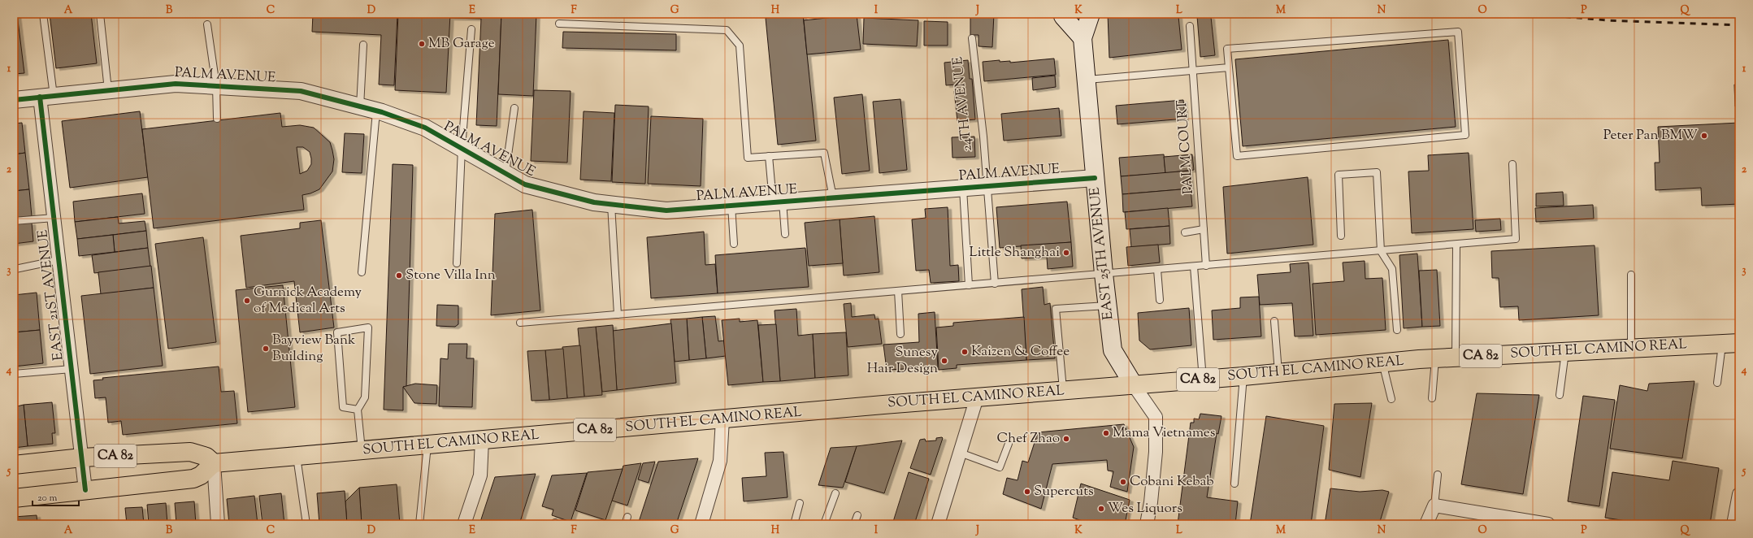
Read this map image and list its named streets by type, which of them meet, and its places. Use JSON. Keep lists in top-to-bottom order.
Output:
{
  "streets": {
    "main road": ["EAST 25TH AVENUE", "SOUTH EL CAMINO REAL", "CA 82"],
    "street": ["PALM AVENUE", "EAST 21ST AVENUE"],
    "lane": ["24TH AVENUE", "PALM COURT"]
  },
  "crossings": [
    ["PALM AVENUE", "24TH AVENUE"],
    ["PALM AVENUE", "EAST 25TH AVENUE"],
    ["PALM AVENUE", "EAST 21ST AVENUE"],
    ["EAST 25TH AVENUE", "SOUTH EL CAMINO REAL"],
    ["EAST 21ST AVENUE", "CA 82"],
    ["SOUTH EL CAMINO REAL", "CA 82"]
  ],
  "places": [
    "MB Garage",
    "Peter Pan BMW",
    "Little Shanghai",
    "Stone Villa Inn",
    "Gurnick Academy of Medical Arts",
    "Bayview Bank Building",
    "Kaizen & Coffee",
    "Sunesy Hair Design",
    "Mama Vietnames",
    "Chef Zhao",
    "Cobani Kebab",
    "Supercuts",
    "Wes Liquors"
  ],
  "scale_bar": "20 m",
  "grid": {
    "columns": [
      "A",
      "B",
      "C",
      "D",
      "E",
      "F",
      "G",
      "H",
      "I",
      "J",
      "K",
      "L",
      "M",
      "N",
      "O",
      "P",
      "Q"
    ],
    "rows": [
      "1",
      "2",
      "3",
      "4",
      "5"
    ]
  }
}
